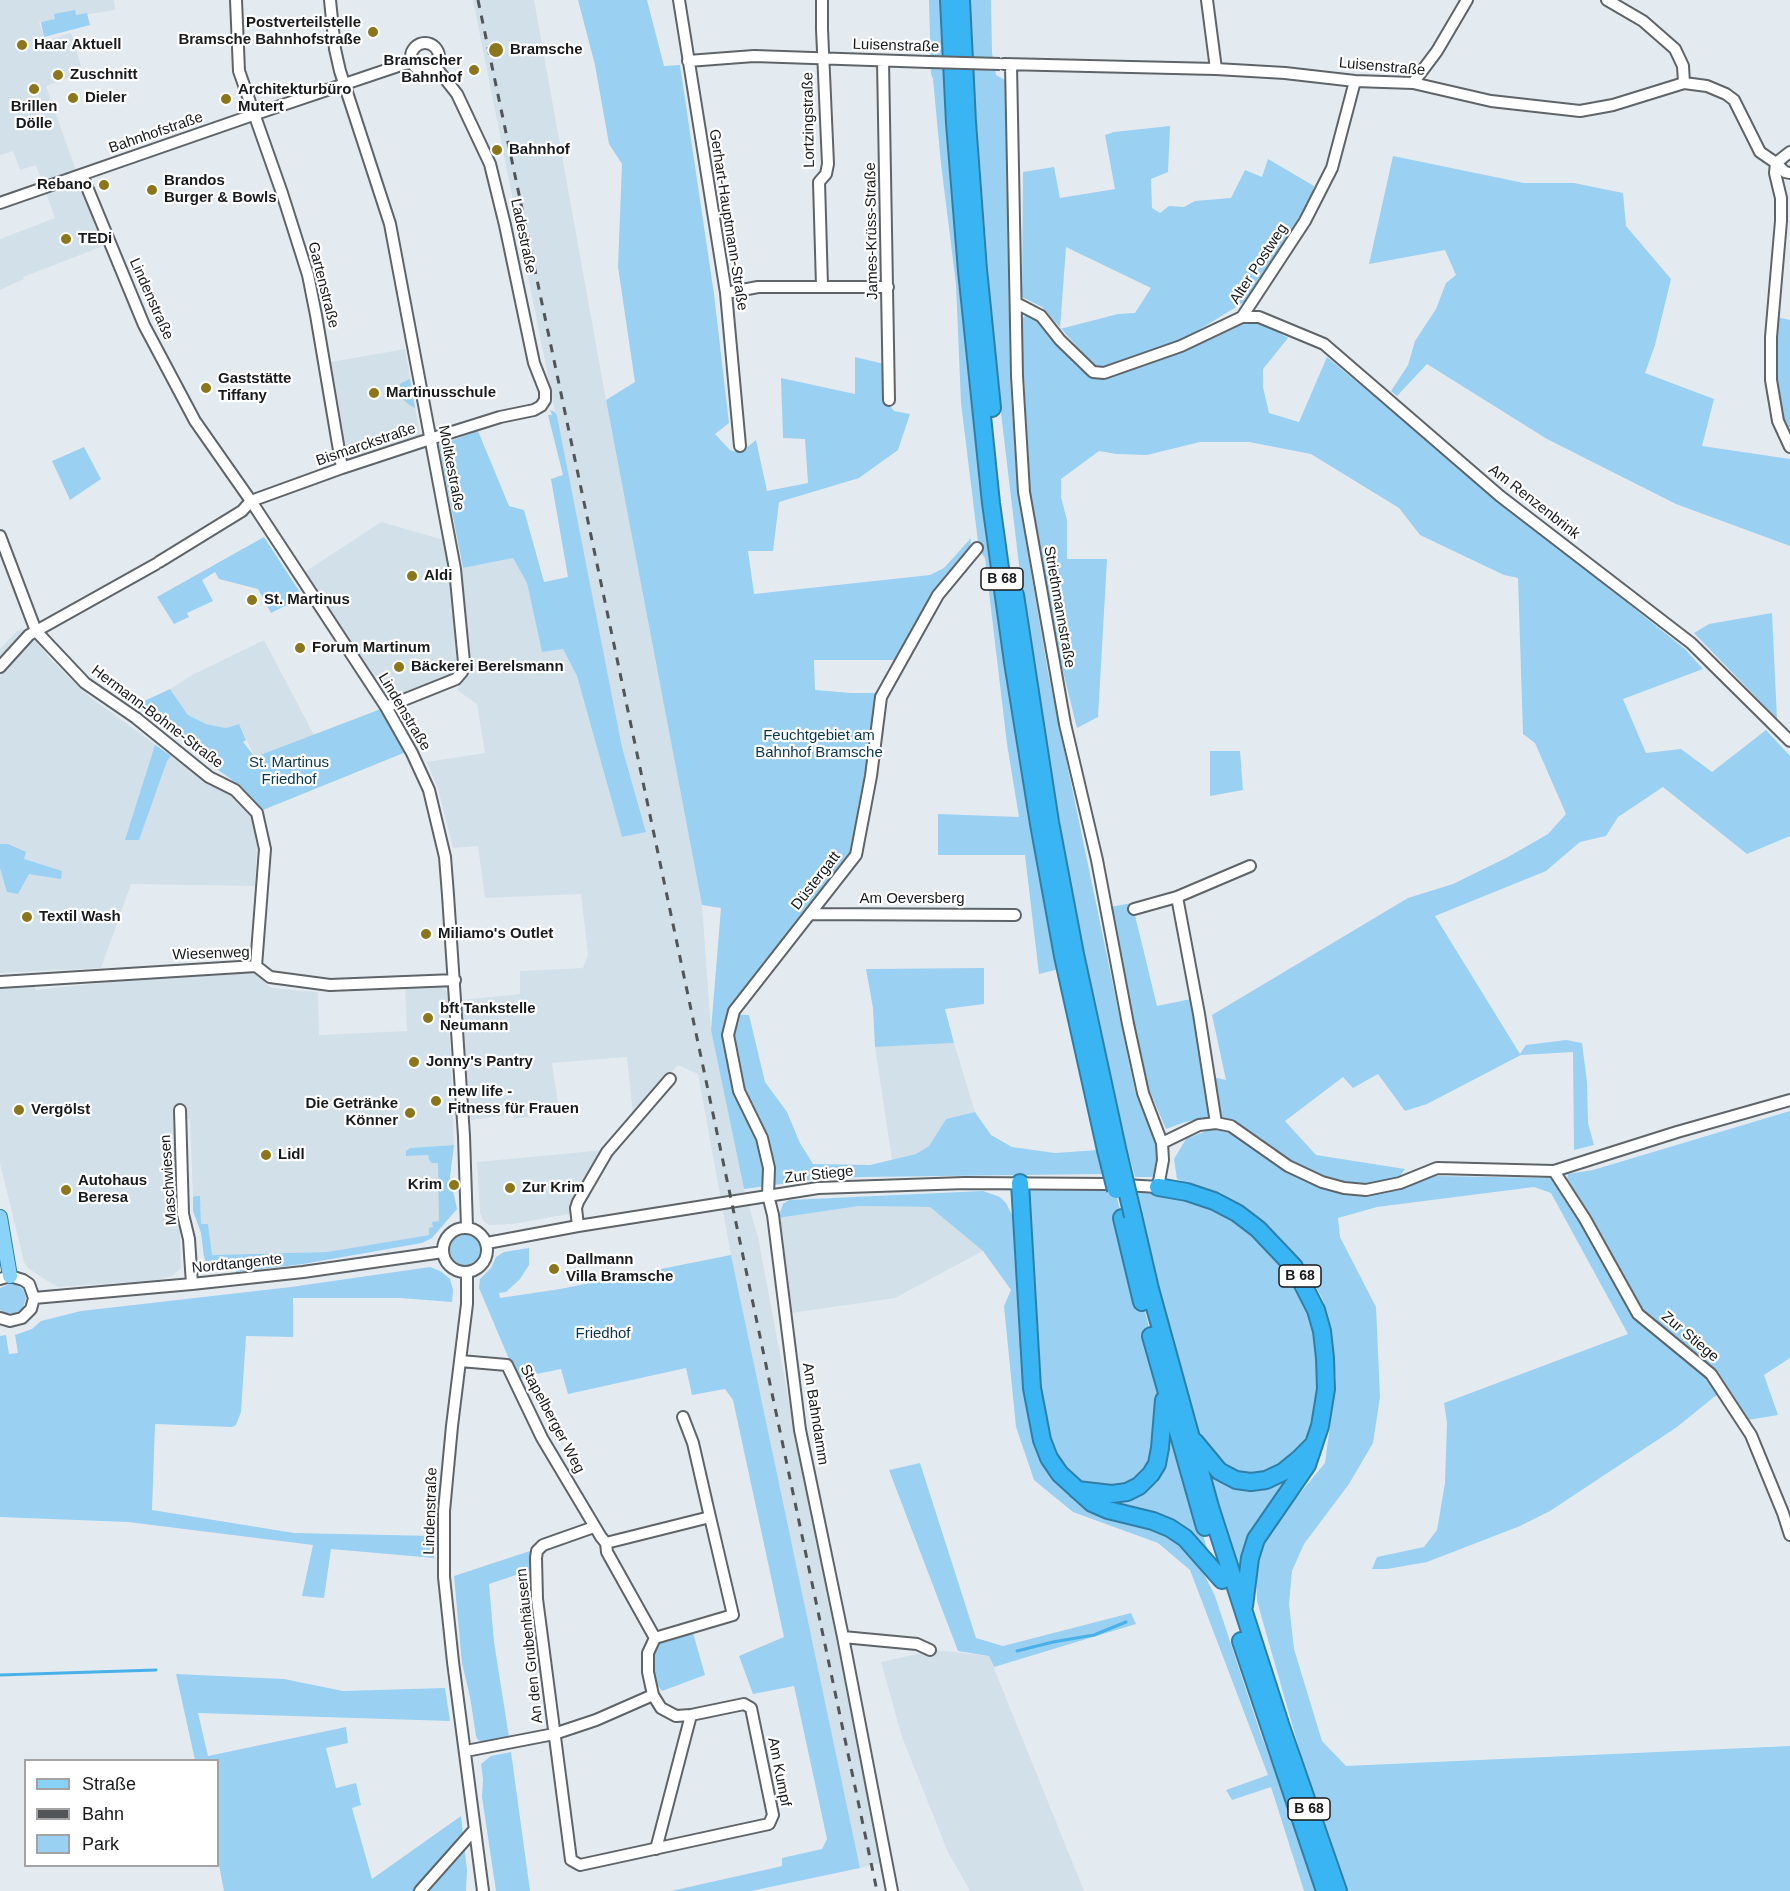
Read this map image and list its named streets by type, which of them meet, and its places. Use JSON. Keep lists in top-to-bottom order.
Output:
{
  "streets": {
    "highway": ["B 68"],
    "street": [
      "Luisenstraße",
      "Lortzingstraße",
      "Bahnhofstraße",
      "Gerhart-Hauptmann-Straße",
      "James-Krüss-Straße",
      "Ladestraße",
      "Alter Postweg",
      "Gartenstraße",
      "Lindenstraße",
      "Bismarckstraße",
      "Moltkestraße",
      "Am Renzenbrink",
      "Striethmannstraße",
      "Hermann-Bohne-Straße",
      "Düstergatt",
      "Am Oeversberg",
      "Wiesenweg",
      "Zur Stiege",
      "Maschwiesen",
      "Nordtangente",
      "Am Bahndamm",
      "Stapelberger Weg",
      "An den Grubenhäusern",
      "Am Kumpf"
    ]
  },
  "crossings": [
    ["Luisenstraße", "Lortzingstraße"],
    ["Luisenstraße", "Gerhart-Hauptmann-Straße"],
    ["Luisenstraße", "James-Krüss-Straße"],
    ["Luisenstraße", "Alter Postweg"],
    ["Luisenstraße", "Striethmannstraße"],
    ["Bahnhofstraße", "Ladestraße"],
    ["Bahnhofstraße", "Gartenstraße"],
    ["Bahnhofstraße", "Lindenstraße"],
    ["Bahnhofstraße", "Moltkestraße"],
    ["Ladestraße", "Bismarckstraße"],
    ["Alter Postweg", "Am Renzenbrink"],
    ["Alter Postweg", "Striethmannstraße"],
    ["Gartenstraße", "Bismarckstraße"],
    ["Lindenstraße", "Bismarckstraße"],
    ["Lindenstraße", "Moltkestraße"],
    ["Lindenstraße", "Wiesenweg"],
    ["Lindenstraße", "Zur Stiege"],
    ["Lindenstraße", "Nordtangente"],
    ["Lindenstraße", "Stapelberger Weg"],
    ["Lindenstraße", "An den Grubenhäusern"],
    ["Bismarckstraße", "Moltkestraße"],
    ["Bismarckstraße", "Hermann-Bohne-Straße"],
    ["B 68", "Striethmannstraße"],
    ["B 68", "Zur Stiege"],
    ["Striethmannstraße", "Zur Stiege"],
    ["Hermann-Bohne-Straße", "Wiesenweg"],
    ["Düstergatt", "Am Oeversberg"],
    ["Düstergatt", "Zur Stiege"],
    ["Düstergatt", "Am Bahndamm"],
    ["Zur Stiege", "Nordtangente"],
    ["Zur Stiege", "Am Bahndamm"],
    ["Maschwiesen", "Nordtangente"],
    ["Stapelberger Weg", "An den Grubenhäusern"],
    ["An den Grubenhäusern", "Am Kumpf"]
  ],
  "parks": ["Feuchtgebiet am Bahnhof Bramsche", "St. Martinus Friedhof", "Friedhof"],
  "places": [
    "Postverteilstelle Bramsche Bahnhofstraße",
    "Haar Aktuell",
    "Bramsche",
    "Bramscher Bahnhof",
    "Zuschnitt",
    "Brillen Dölle",
    "Dieler",
    "Architekturbüro Mutert",
    "Bahnhof",
    "Rebano",
    "Brandos Burger & Bowls",
    "TEDi",
    "Gaststätte Tiffany",
    "Martinusschule",
    "Aldi",
    "St. Martinus",
    "Forum Martinum",
    "Bäckerei Berelsmann",
    "Textil Wash",
    "Miliamo's Outlet",
    "bft Tankstelle Neumann",
    "Jonny's Pantry",
    "new life - Fitness für Frauen",
    "Vergölst",
    "Die Getränke Könner",
    "Lidl",
    "Krim",
    "Zur Krim",
    "Autohaus Beresa",
    "Dallmann Villa Bramsche"
  ],
  "legend": ["Straße", "Bahn", "Park"]
}
